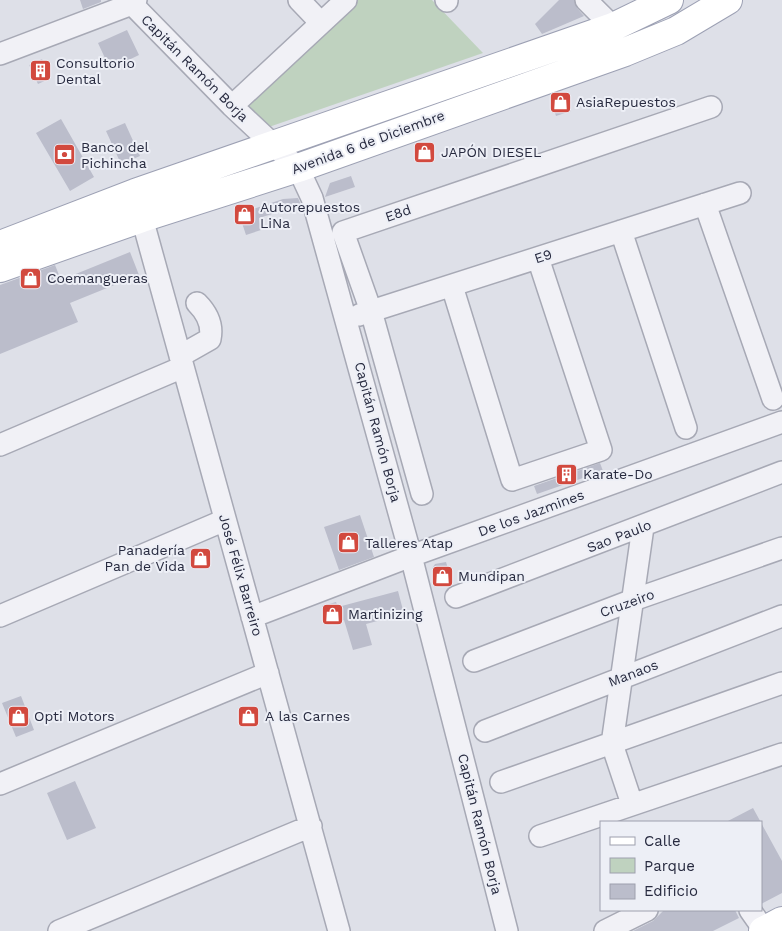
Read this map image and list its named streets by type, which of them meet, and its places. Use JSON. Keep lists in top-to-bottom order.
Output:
{
  "streets": {
    "main road": ["Avenida 6 de Diciembre"],
    "street": [
      "Capitán Ramón Borja",
      "E8d",
      "E9",
      "De los Jazmines",
      "Sao Paulo",
      "José Félix Barreiro",
      "Cruzeiro",
      "Manaos"
    ]
  },
  "crossings": [
    ["Capitán Ramón Borja", "Avenida 6 de Diciembre"],
    ["Capitán Ramón Borja", "E9"],
    ["Capitán Ramón Borja", "De los Jazmines"],
    ["Avenida 6 de Diciembre", "José Félix Barreiro"],
    ["E8d", "E9"],
    ["De los Jazmines", "José Félix Barreiro"]
  ],
  "places": {
    "building": ["Consultorio Dental", "Karate-Do"],
    "shop": [
      "AsiaRepuestos",
      "JAPÓN DIESEL",
      "Autorepuestos LiNa",
      "Coemangueras",
      "Talleres Atap",
      "Panadería Pan de Vida",
      "Mundipan",
      "Martinizing",
      "Opti Motors",
      "A las Carnes"
    ],
    "bank": ["Banco del Pichincha"]
  },
  "legend": ["Calle", "Parque", "Edificio"]
}
